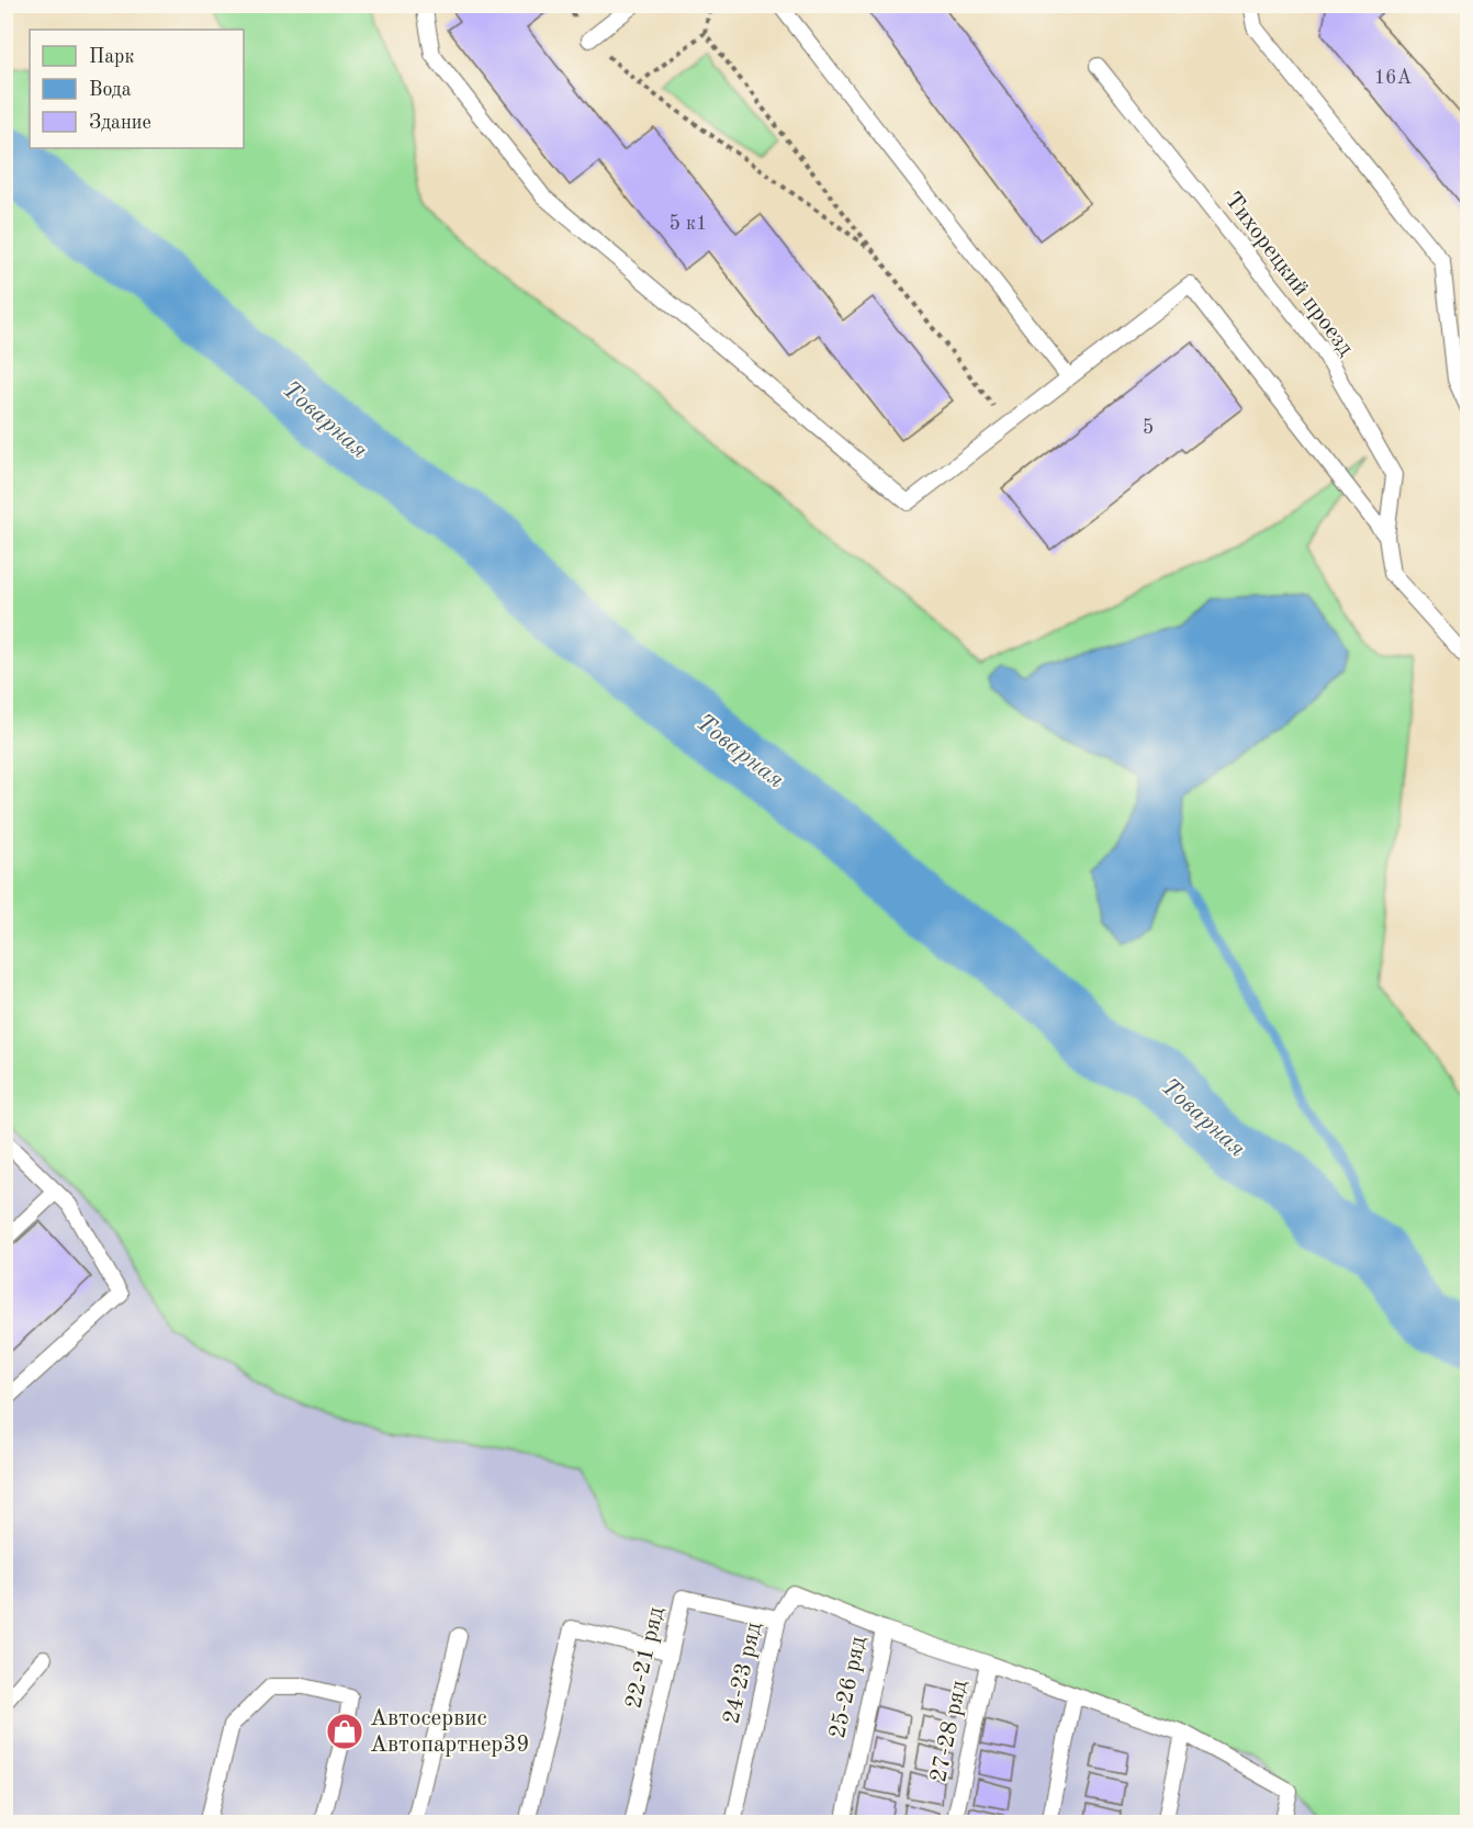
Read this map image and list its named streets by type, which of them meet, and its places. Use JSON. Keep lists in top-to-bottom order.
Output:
{
  "streets": {
    "lane": [
      "Тихорецкий проезд",
      "22-21 ряд",
      "24-23 ряд",
      "25-26 ряд",
      "27-28 ряд"
    ]
  },
  "crossings": [
    ["22-21 ряд", "24-23 ряд"],
    ["24-23 ряд", "25-26 ряд"],
    ["25-26 ряд", "27-28 ряд"]
  ],
  "water": ["Товарная"],
  "places": {
    "shop": ["Автосервис Автопартнер39"]
  },
  "house_numbers": ["16А", "5 к1", "5"],
  "legend": ["Парк", "Вода", "Здание"]
}
